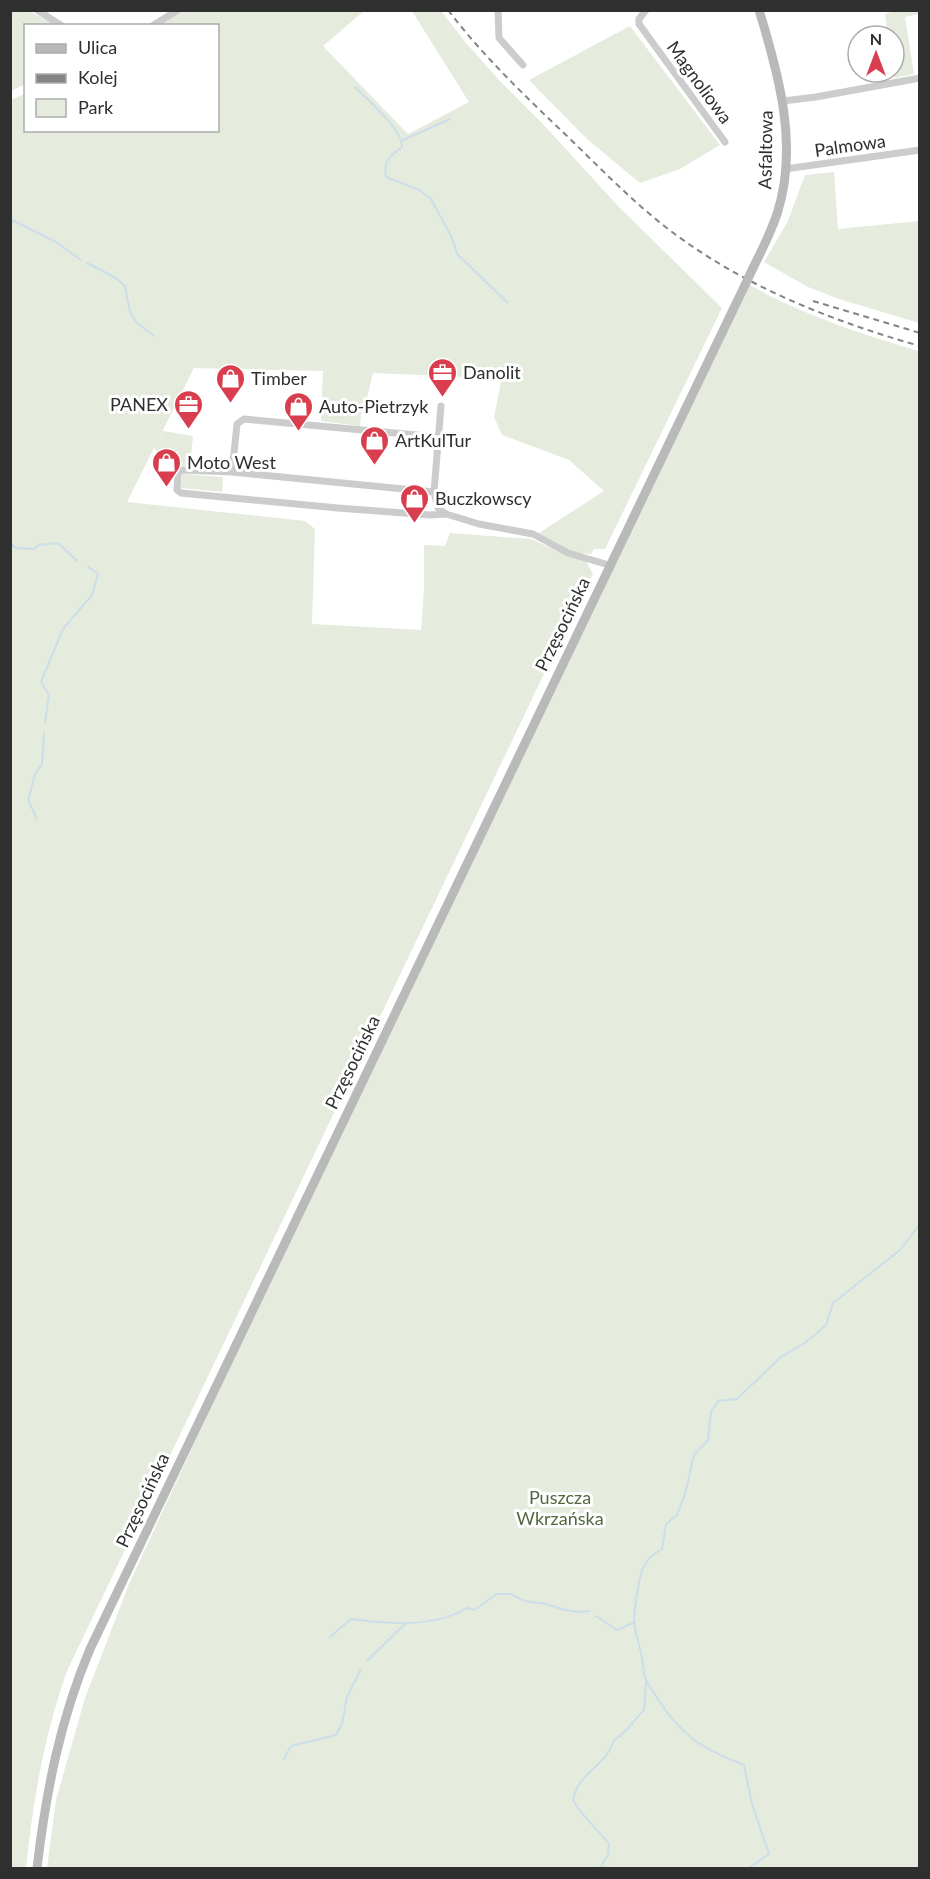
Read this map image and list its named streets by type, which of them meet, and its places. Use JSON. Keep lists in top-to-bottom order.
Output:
{
  "streets": {
    "street": [
      "Magnoliowa",
      "Palmowa",
      "Asfaltowa",
      "Przęsocińska"
    ]
  },
  "crossings": [
    ["Palmowa", "Asfaltowa"],
    ["Asfaltowa", "Przęsocińska"]
  ],
  "parks": ["Puszcza Wkrzańska"],
  "places": {
    "office": ["Danolit", "PANEX"],
    "shop": [
      "Timber",
      "Auto-Pietrzyk",
      "ArtKulTur",
      "Moto West",
      "Buczkowscy"
    ]
  },
  "legend": ["Ulica", "Kolej", "Park"],
  "north": "top"
}
